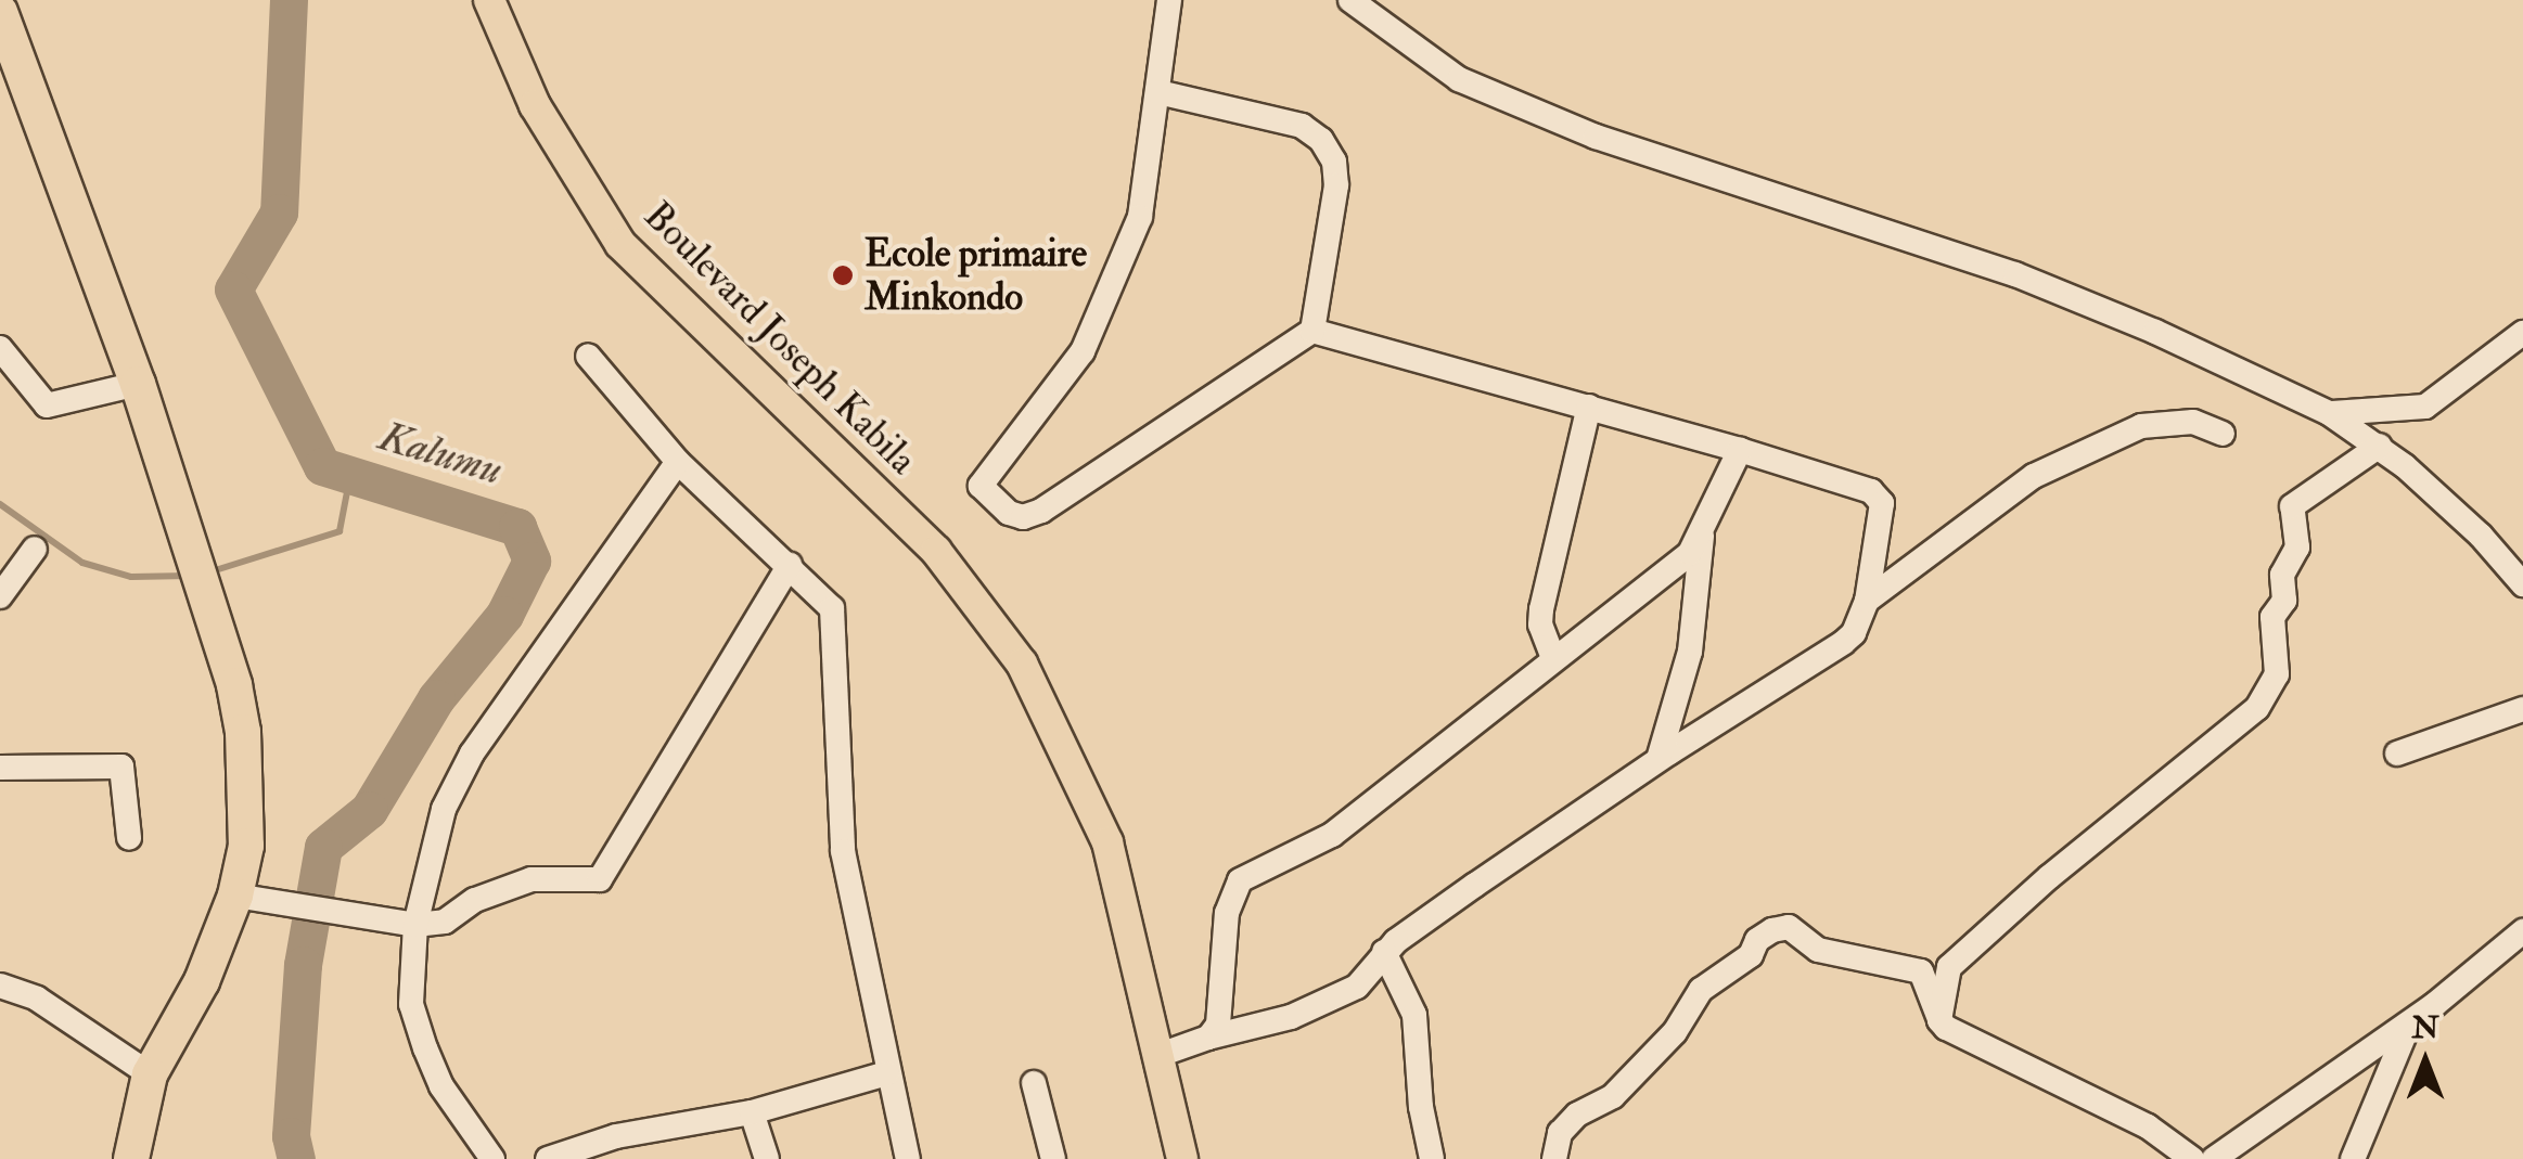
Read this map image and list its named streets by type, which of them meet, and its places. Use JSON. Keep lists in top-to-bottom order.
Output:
{
  "streets": {
    "main road": ["Boulevard Joseph Kabila"]
  },
  "water": ["Kalumu"],
  "places": ["Ecole primaire Minkondo"],
  "north": "top"
}
